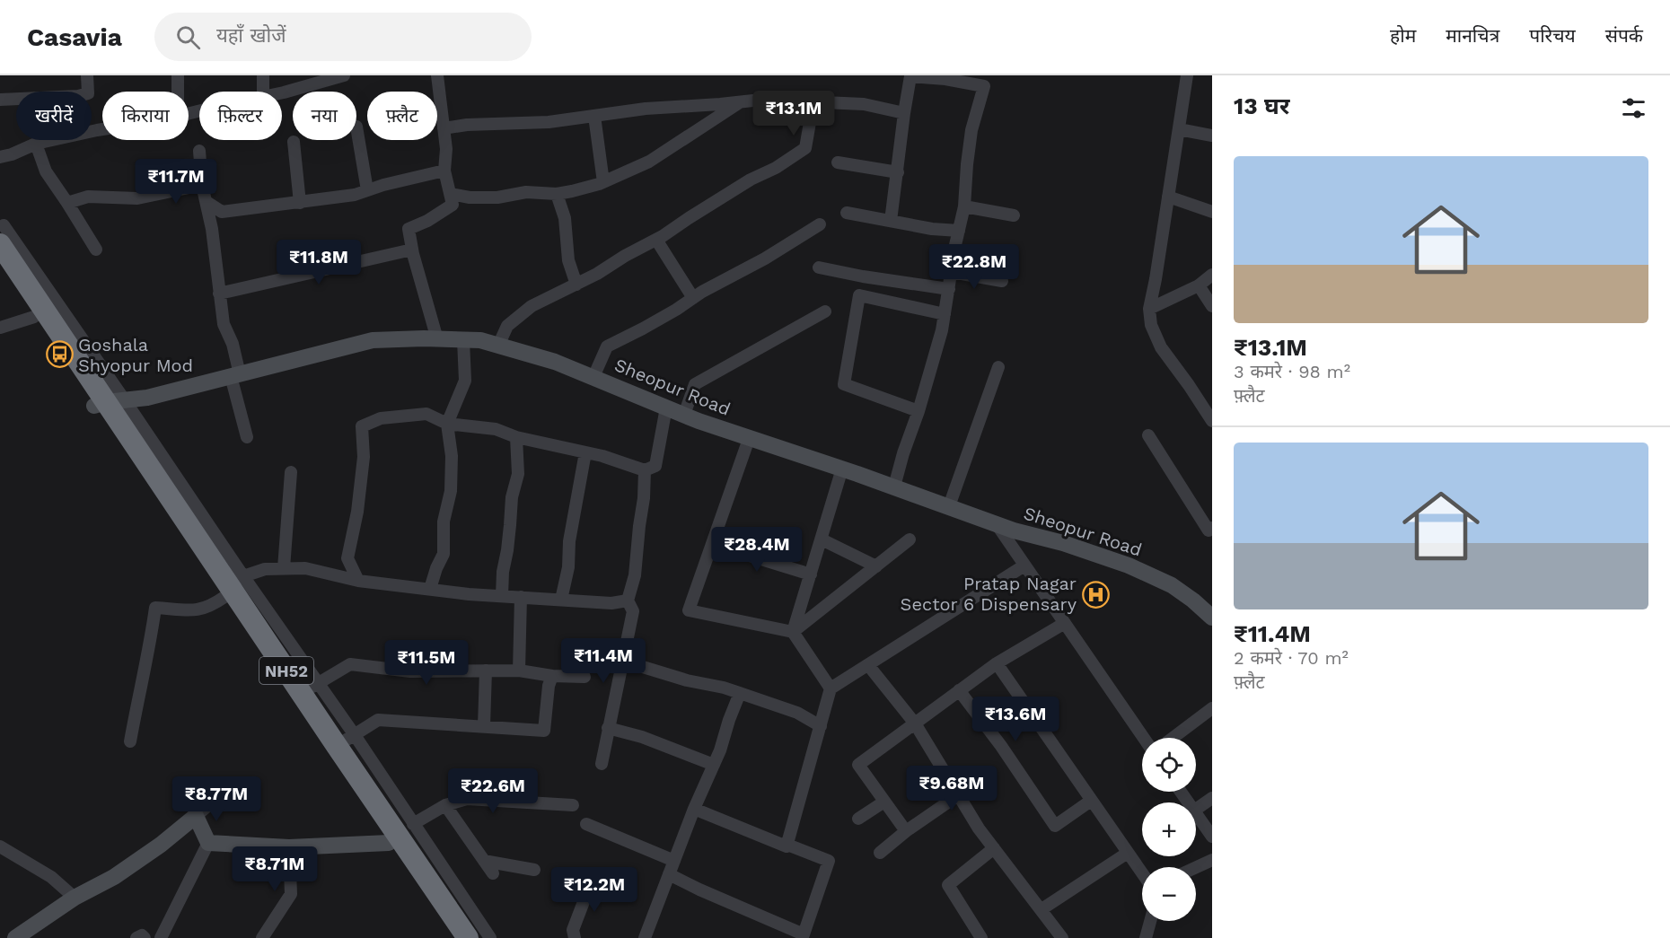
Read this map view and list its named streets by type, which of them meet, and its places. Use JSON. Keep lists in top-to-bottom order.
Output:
{
  "streets": {
    "highway": ["NH52"],
    "street": ["Sheopur Road"]
  },
  "crossings": [
    ["Sheopur Road", "NH52"]
  ],
  "places": {
    "bus stop": ["Goshala Shyopur Mod"],
    "hospital": ["Pratap Nagar Sector 6 Dispensary"]
  },
  "page": {
    "header": "Casavia",
    "search": "यहाँ खोजें",
    "nav": [
      "होम",
      "मानचित्र",
      "परिचय",
      "संपर्क"
    ],
    "heading": "13 घर",
    "price": [
      "₹13.1M",
      "₹11.7M",
      "₹11.8M",
      "₹22.8M",
      "₹28.4M",
      "₹11.4M",
      "₹11.5M",
      "₹13.6M",
      "₹9.68M",
      "₹22.6M",
      "₹8.77M",
      "₹8.71M",
      "₹12.2M"
    ],
    "chip": [
      "खरीदें",
      "किराया",
      "फ़िल्टर",
      "नया",
      "फ़्लैट"
    ],
    "list": [
      {
        "name": "₹13.1M",
        "note": "3 कमरे · 98 m² · फ़्लैट"
      },
      {
        "name": "₹11.4M",
        "note": "2 कमरे · 70 m² · फ़्लैट"
      }
    ],
    "map_buttons": ["+", "−"]
  }
}
